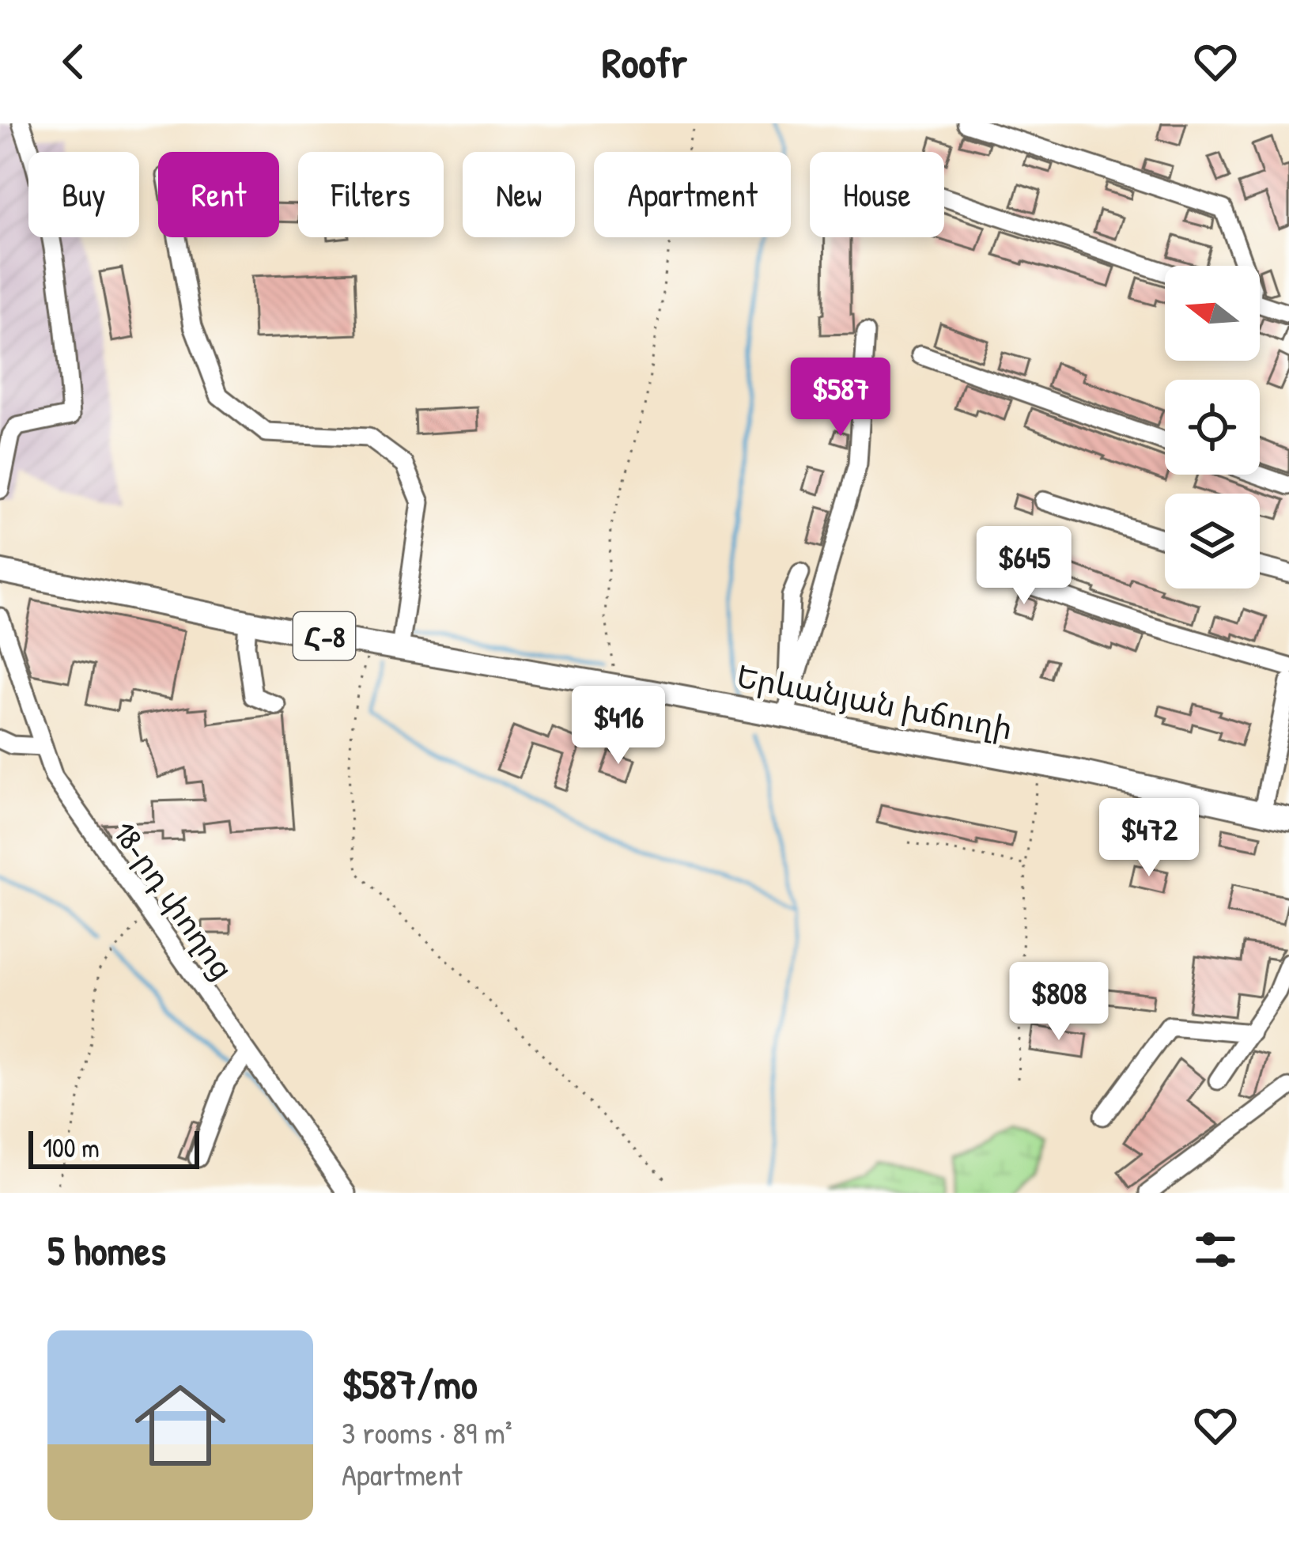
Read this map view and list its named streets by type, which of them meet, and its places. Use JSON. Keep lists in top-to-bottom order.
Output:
{
  "streets": {
    "main road": ["Հ-8", "Երևանյան խճուղի"],
    "street": ["18-րդ փողոց"]
  },
  "scale_bar": "100 m",
  "north": "left",
  "page": {
    "header": "Roofr",
    "chip": [
      "Buy",
      "Rent",
      "Filters",
      "New",
      "Apartment",
      "House"
    ],
    "price": [
      "$587",
      "$645",
      "$416",
      "$472",
      "$808"
    ],
    "scale": "100 m",
    "heading": "5 homes",
    "list": [
      {
        "name": "$587/mo",
        "note": "3 rooms · 89 m² · Apartment"
      }
    ]
  }
}
